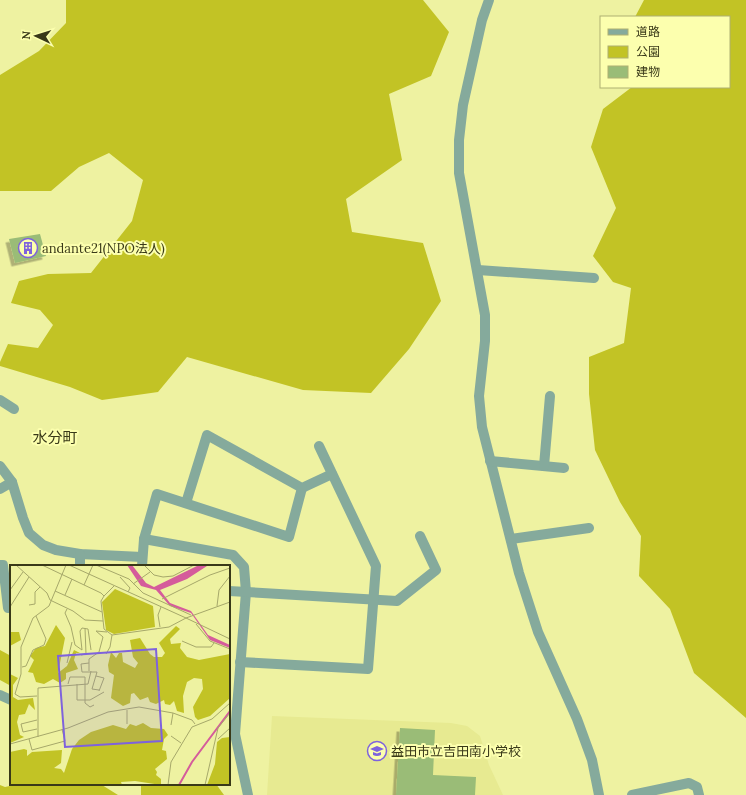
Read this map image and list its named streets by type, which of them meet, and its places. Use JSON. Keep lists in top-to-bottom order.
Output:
{
  "districts": ["水分町"],
  "places": {
    "building": ["andante21(NPO法人)"],
    "school or university": ["益田市立吉田南小学校"]
  },
  "legend": ["道路", "公園", "建物"],
  "north": "left"
}
